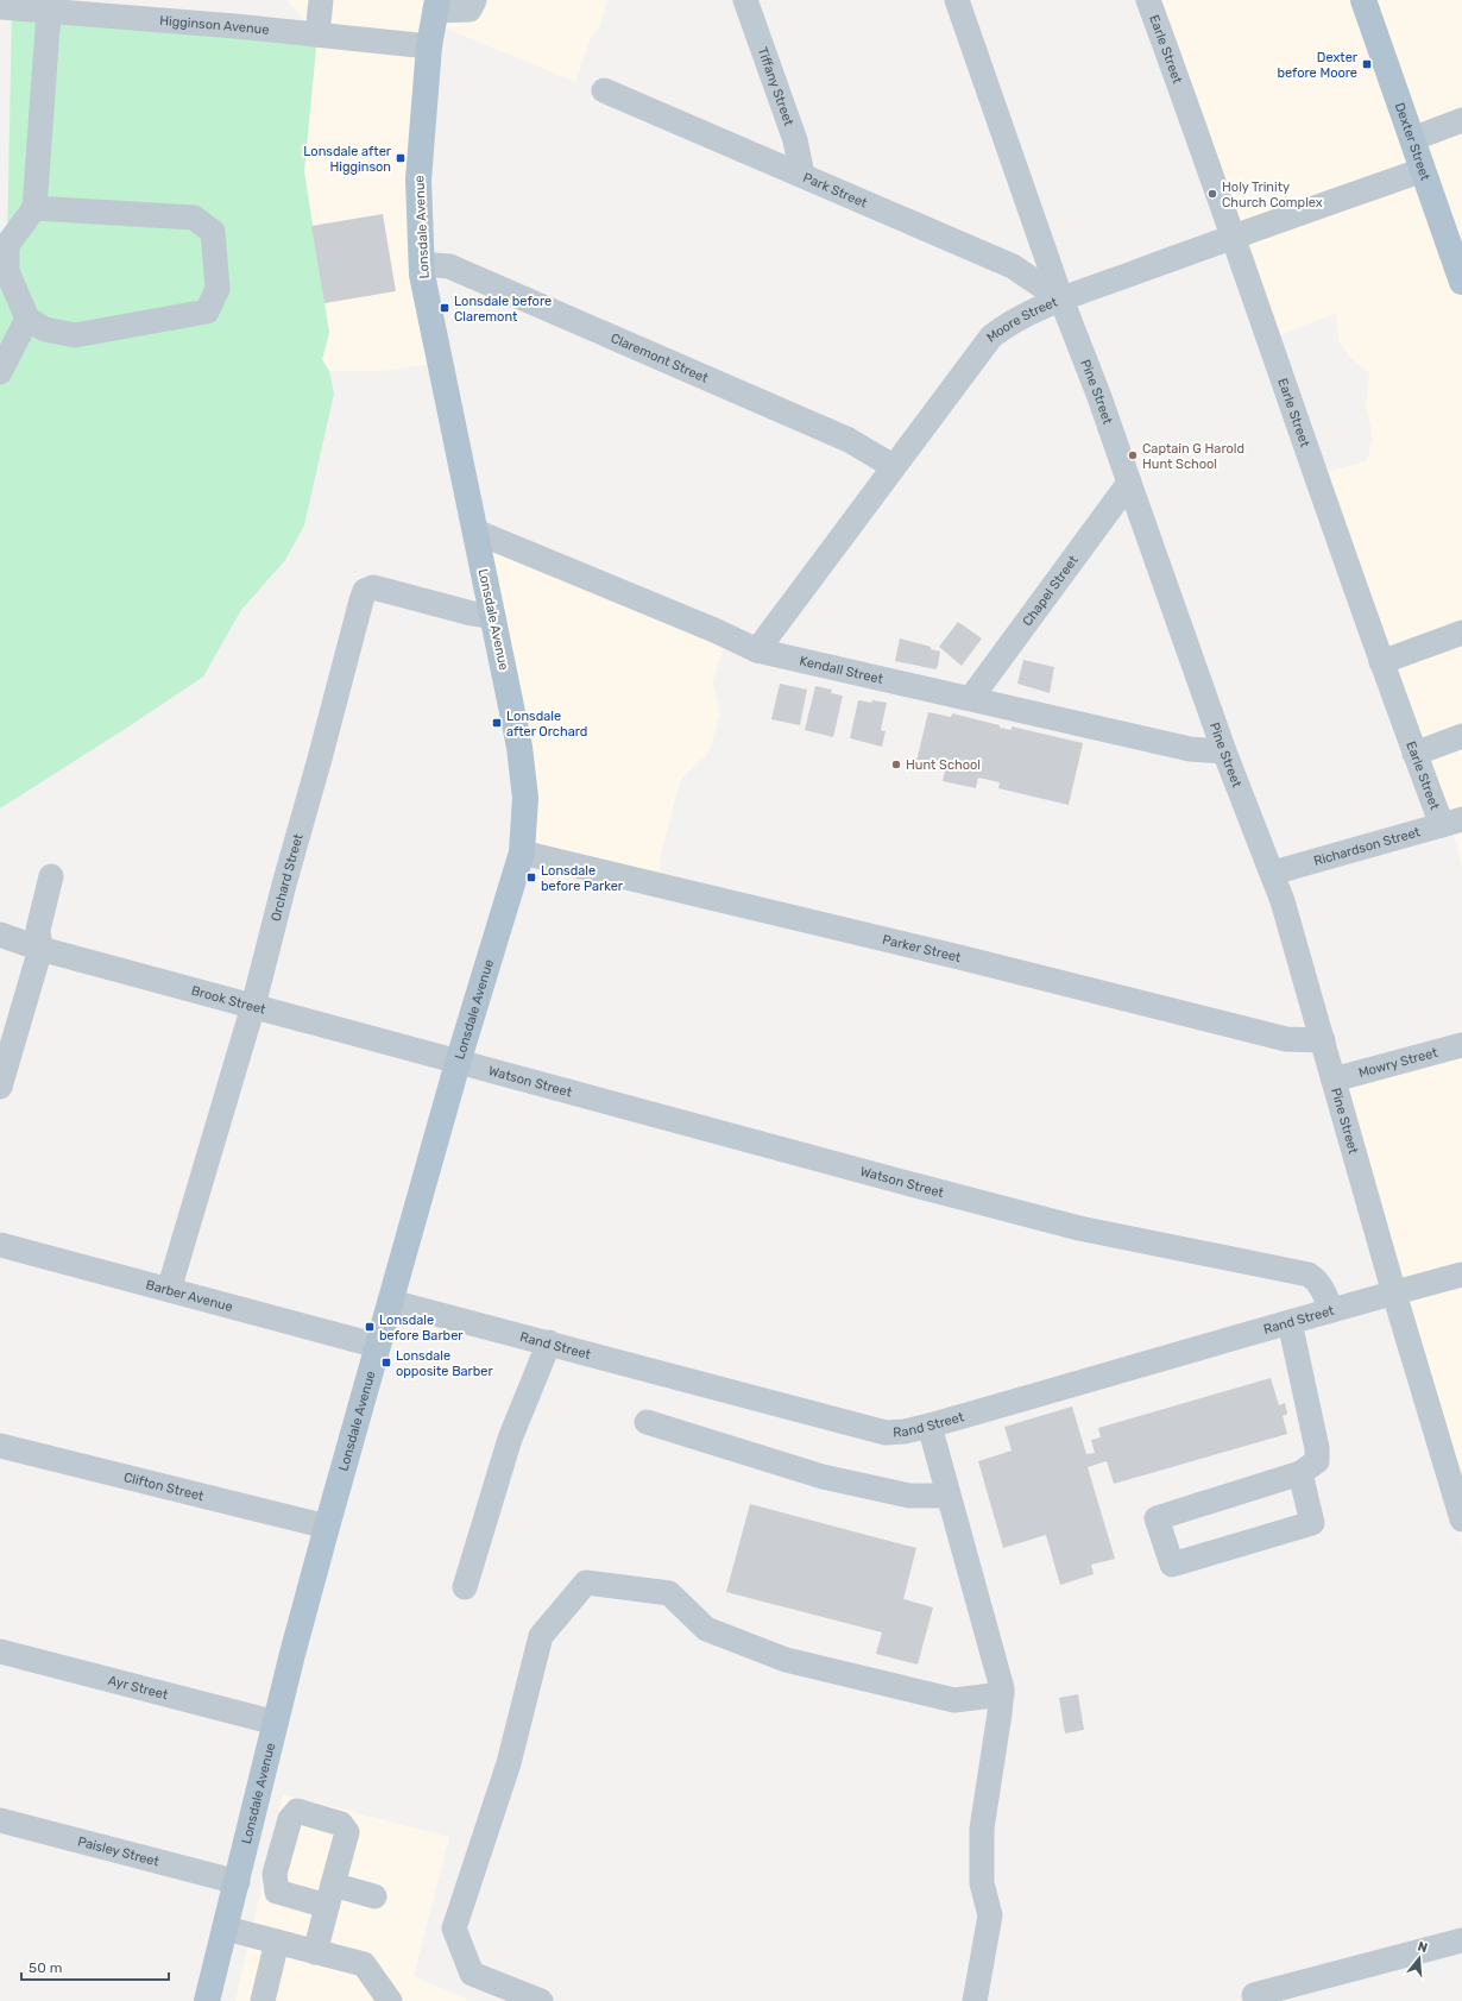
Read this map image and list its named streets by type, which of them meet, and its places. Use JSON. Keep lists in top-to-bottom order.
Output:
{
  "streets": {
    "main road": ["Dexter Street", "Lonsdale Avenue"],
    "street": [
      "Higginson Avenue",
      "Earle Street",
      "Tiffany Street",
      "Park Street",
      "Moore Street",
      "Claremont Street",
      "Pine Street",
      "Chapel Street",
      "Kendall Street",
      "Richardson Street",
      "Orchard Street",
      "Parker Street",
      "Brook Street",
      "Mowry Street",
      "Watson Street",
      "Barber Avenue",
      "Rand Street",
      "Clifton Street",
      "Ayr Street",
      "Paisley Street"
    ]
  },
  "crossings": [
    ["Higginson Avenue", "Lonsdale Avenue"],
    ["Earle Street", "Moore Street"],
    ["Earle Street", "Richardson Street"],
    ["Tiffany Street", "Park Street"],
    ["Dexter Street", "Moore Street"],
    ["Park Street", "Moore Street"],
    ["Park Street", "Pine Street"],
    ["Lonsdale Avenue", "Claremont Street"],
    ["Lonsdale Avenue", "Kendall Street"],
    ["Lonsdale Avenue", "Orchard Street"],
    ["Lonsdale Avenue", "Parker Street"],
    ["Lonsdale Avenue", "Brook Street"],
    ["Lonsdale Avenue", "Watson Street"],
    ["Lonsdale Avenue", "Barber Avenue"],
    ["Lonsdale Avenue", "Rand Street"],
    ["Lonsdale Avenue", "Clifton Street"],
    ["Lonsdale Avenue", "Ayr Street"],
    ["Lonsdale Avenue", "Paisley Street"],
    ["Moore Street", "Claremont Street"],
    ["Moore Street", "Pine Street"],
    ["Moore Street", "Kendall Street"],
    ["Pine Street", "Chapel Street"],
    ["Pine Street", "Kendall Street"],
    ["Pine Street", "Richardson Street"],
    ["Pine Street", "Parker Street"],
    ["Pine Street", "Mowry Street"],
    ["Pine Street", "Rand Street"],
    ["Chapel Street", "Kendall Street"],
    ["Orchard Street", "Brook Street"],
    ["Orchard Street", "Barber Avenue"],
    ["Brook Street", "Watson Street"],
    ["Watson Street", "Rand Street"]
  ],
  "places": {
    "transit": [
      "Dexter before Moore",
      "Lonsdale after Higginson",
      "Lonsdale before Claremont",
      "Lonsdale after Orchard",
      "Lonsdale before Parker",
      "Lonsdale before Barber",
      "Lonsdale opposite Barber"
    ],
    "other": ["Holy Trinity Church Complex", "Captain G Harold Hunt School", "Hunt School"]
  },
  "scale_bar": "50 m",
  "north": "top"
}
